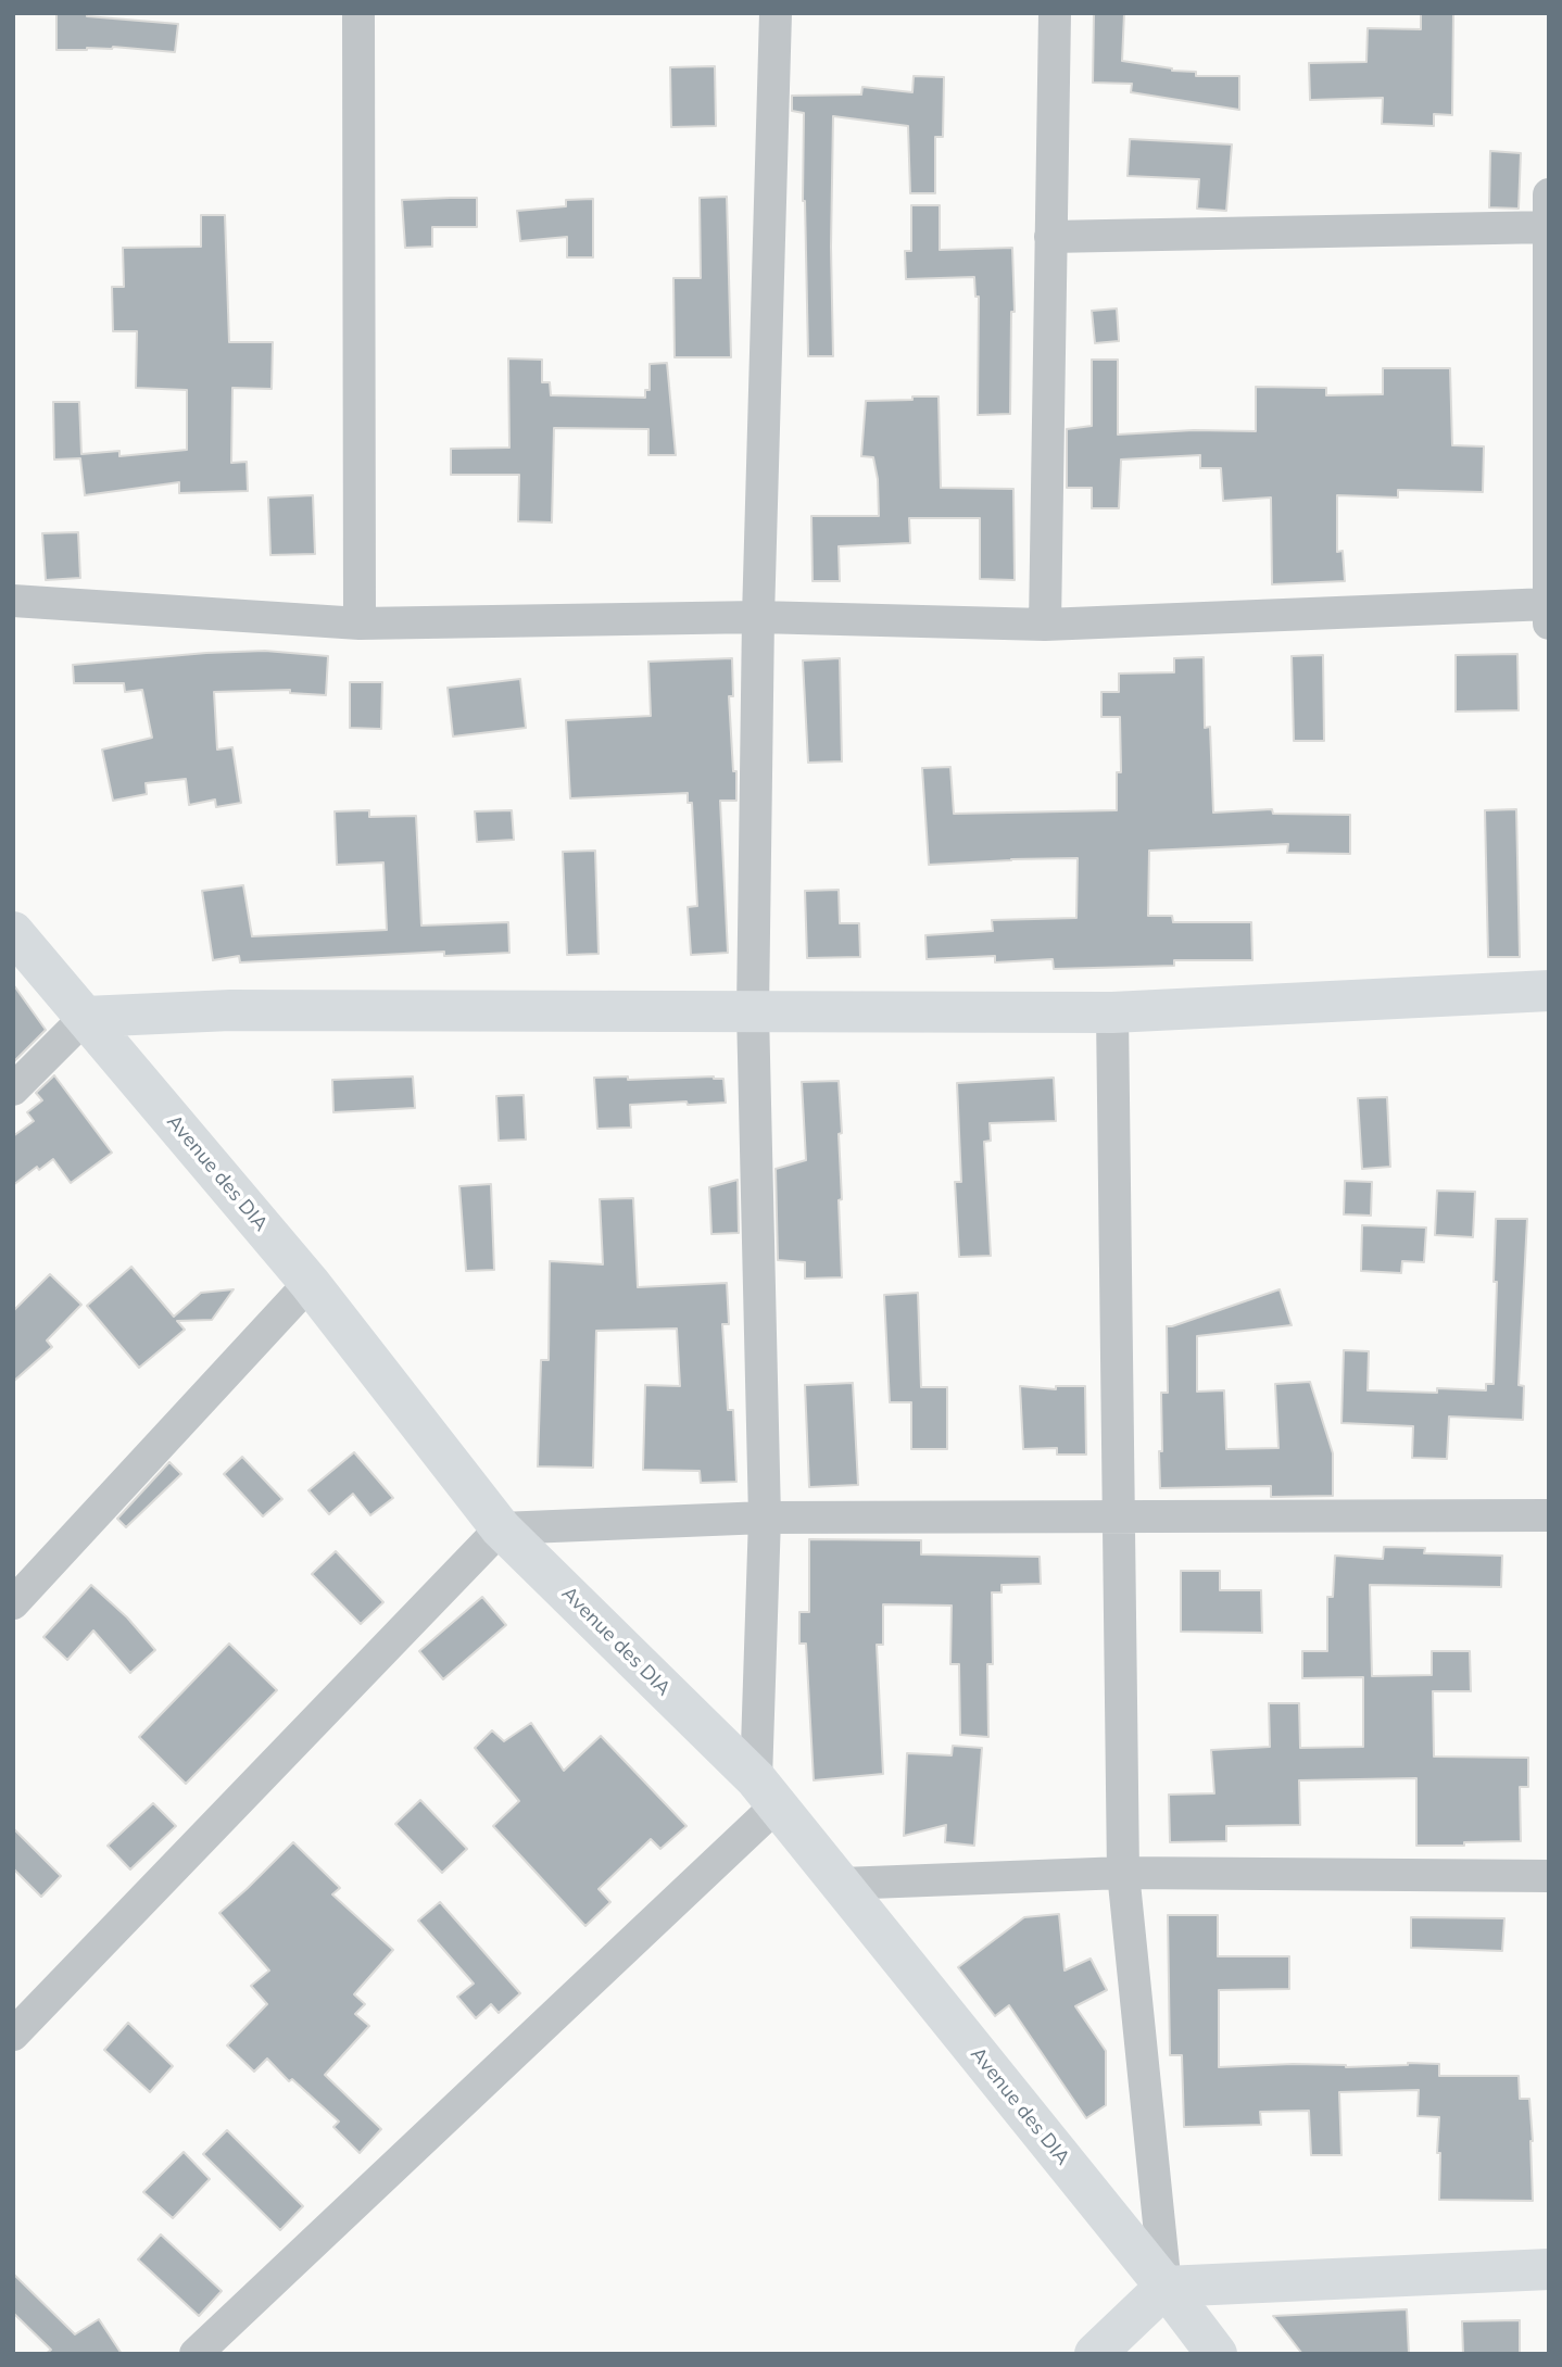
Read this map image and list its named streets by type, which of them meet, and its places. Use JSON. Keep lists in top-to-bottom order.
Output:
{
  "streets": {
    "street": ["Avenue des DIA"]
  }
}
